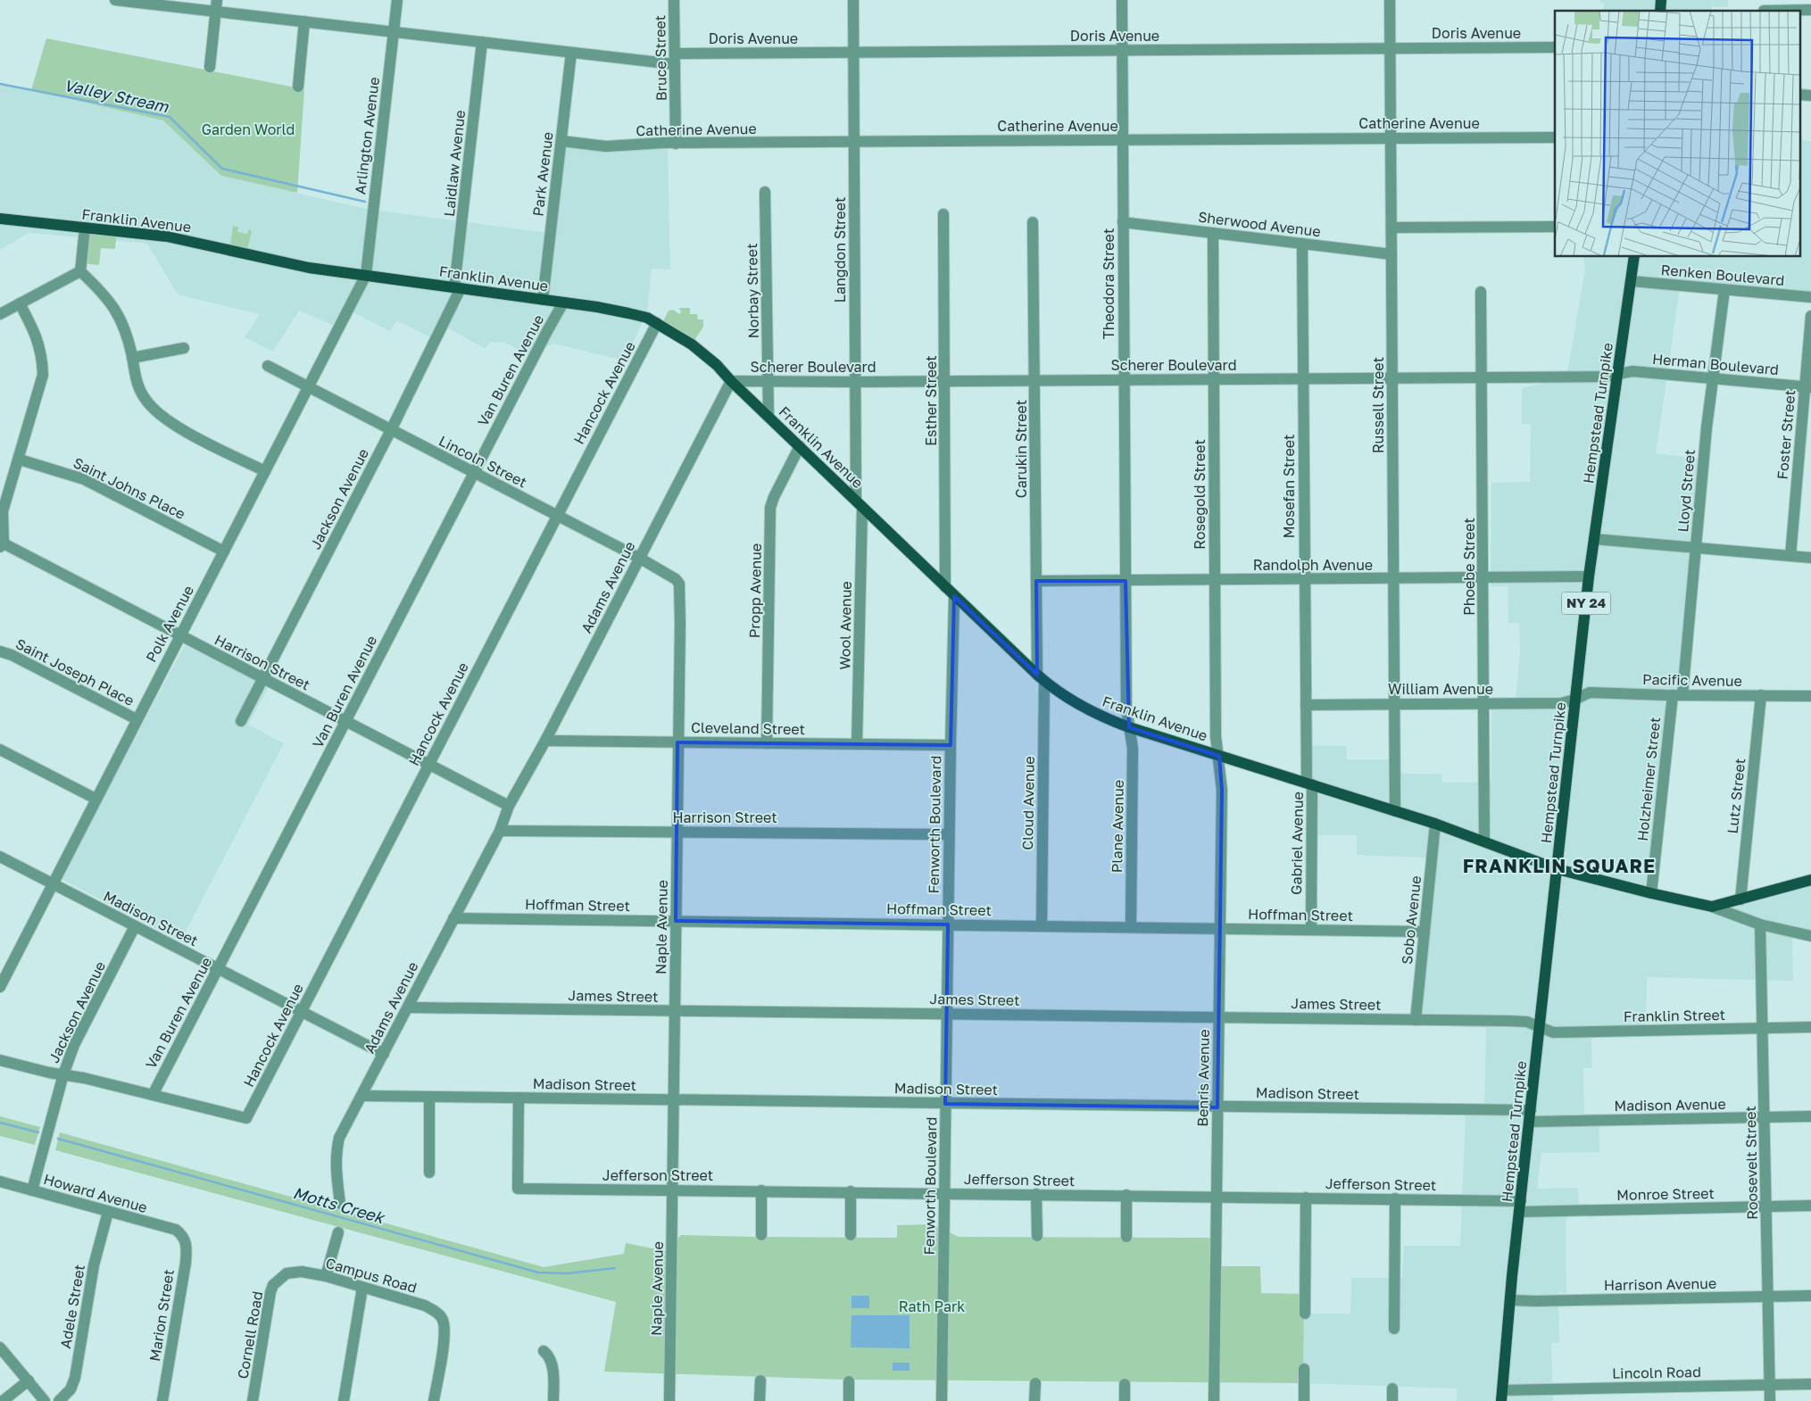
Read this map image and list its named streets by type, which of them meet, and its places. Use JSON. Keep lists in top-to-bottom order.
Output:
{
  "streets": {
    "main road": ["Franklin Avenue", "Hempstead Turnpike", "NY 24"],
    "street": [
      "Doris Avenue",
      "Bruce Street",
      "Catherine Avenue",
      "Arlington Avenue",
      "Laidlaw Avenue",
      "Park Avenue",
      "Sherwood Avenue",
      "Langdon Street",
      "Renken Boulevard",
      "Theodora Street",
      "Norbay Street",
      "Herman Boulevard",
      "Scherer Boulevard",
      "Van Buren Avenue",
      "Hancock Avenue",
      "Esther Street",
      "Russell Street",
      "Foster Street",
      "Carukin Street",
      "Lincoln Street",
      "Mosefan Street",
      "Saint Johns Place",
      "Lloyd Street",
      "Rosegold Street",
      "Jackson Avenue",
      "Randolph Avenue",
      "Phoebe Street",
      "Adams Avenue",
      "Propp Avenue",
      "Polk Avenue",
      "Wool Avenue",
      "Harrison Street",
      "Saint Joseph Place",
      "Pacific Avenue",
      "William Avenue",
      "Cleveland Street",
      "Holzheimer Street",
      "Lutz Street",
      "Cloud Avenue",
      "Fenworth Boulevard",
      "Plane Avenue",
      "Gabriel Avenue",
      "Hoffman Street",
      "Madison Street",
      "Sobo Avenue",
      "Naple Avenue",
      "James Street",
      "Franklin Street",
      "Benris Avenue",
      "Madison Avenue",
      "Roosevelt Street",
      "Jefferson Street",
      "Howard Avenue",
      "Monroe Street",
      "Campus Road",
      "Harrison Avenue",
      "Adele Street",
      "Marion Street",
      "Cornell Road",
      "Lincoln Road"
    ]
  },
  "crossings": [
    ["Doris Avenue", "Bruce Street"],
    ["Doris Avenue", "Arlington Avenue"],
    ["Doris Avenue", "Laidlaw Avenue"],
    ["Doris Avenue", "Park Avenue"],
    ["Doris Avenue", "Langdon Street"],
    ["Doris Avenue", "Theodora Street"],
    ["Doris Avenue", "Russell Street"],
    ["Bruce Street", "Catherine Avenue"],
    ["Catherine Avenue", "Park Avenue"],
    ["Catherine Avenue", "Langdon Street"],
    ["Catherine Avenue", "Theodora Street"],
    ["Catherine Avenue", "Russell Street"],
    ["Arlington Avenue", "Franklin Avenue"],
    ["Arlington Avenue", "Polk Avenue"],
    ["Laidlaw Avenue", "Franklin Avenue"],
    ["Laidlaw Avenue", "Jackson Avenue"],
    ["Park Avenue", "Franklin Avenue"],
    ["Franklin Avenue", "Langdon Street"],
    ["Franklin Avenue", "Theodora Street"],
    ["Franklin Avenue", "Norbay Street"],
    ["Franklin Avenue", "Scherer Boulevard"],
    ["Franklin Avenue", "Van Buren Avenue"],
    ["Franklin Avenue", "Hancock Avenue"],
    ["Franklin Avenue", "Esther Street"],
    ["Franklin Avenue", "Russell Street"],
    ["Franklin Avenue", "Hempstead Turnpike"],
    ["Franklin Avenue", "Carukin Street"],
    ["Franklin Avenue", "Mosefan Street"],
    ["Franklin Avenue", "Rosegold Street"],
    ["Franklin Avenue", "Jackson Avenue"],
    ["Franklin Avenue", "Phoebe Street"],
    ["Franklin Avenue", "Adams Avenue"],
    ["Franklin Avenue", "Propp Avenue"],
    ["Franklin Avenue", "Polk Avenue"],
    ["Franklin Avenue", "Wool Avenue"],
    ["Franklin Avenue", "Holzheimer Street"],
    ["Franklin Avenue", "Cloud Avenue"],
    ["Franklin Avenue", "Fenworth Boulevard"],
    ["Franklin Avenue", "Plane Avenue"],
    ["Franklin Avenue", "Gabriel Avenue"],
    ["Franklin Avenue", "Sobo Avenue"],
    ["Franklin Avenue", "Benris Avenue"],
    ["Sherwood Avenue", "Theodora Street"],
    ["Sherwood Avenue", "Russell Street"],
    ["Sherwood Avenue", "Mosefan Street"],
    ["Sherwood Avenue", "Rosegold Street"],
    ["Langdon Street", "Scherer Boulevard"],
    ["Langdon Street", "Wool Avenue"],
    ["Renken Boulevard", "Hempstead Turnpike"],
    ["Renken Boulevard", "Lloyd Street"],
    ["Theodora Street", "Scherer Boulevard"],
    ["Theodora Street", "Randolph Avenue"],
    ["Theodora Street", "Plane Avenue"],
    ["Norbay Street", "Scherer Boulevard"],
    ["Herman Boulevard", "Scherer Boulevard"],
    ["Herman Boulevard", "Hempstead Turnpike"],
    ["Herman Boulevard", "Foster Street"],
    ["Herman Boulevard", "Lloyd Street"],
    ["Scherer Boulevard", "Esther Street"],
    ["Scherer Boulevard", "Russell Street"],
    ["Scherer Boulevard", "Hempstead Turnpike"],
    ["Scherer Boulevard", "Carukin Street"],
    ["Scherer Boulevard", "Mosefan Street"],
    ["Scherer Boulevard", "Rosegold Street"],
    ["Scherer Boulevard", "Phoebe Street"],
    ["Scherer Boulevard", "Adams Avenue"],
    ["Van Buren Avenue", "Hancock Avenue"],
    ["Van Buren Avenue", "Lincoln Street"],
    ["Van Buren Avenue", "Harrison Street"],
    ["Van Buren Avenue", "Madison Street"],
    ["Hancock Avenue", "Lincoln Street"],
    ["Hancock Avenue", "Harrison Street"],
    ["Hancock Avenue", "Madison Street"],
    ["Esther Street", "Fenworth Boulevard"],
    ["Russell Street", "Randolph Avenue"],
    ["Russell Street", "William Avenue"],
    ["Hempstead Turnpike", "Randolph Avenue"],
    ["Hempstead Turnpike", "Pacific Avenue"],
    ["Hempstead Turnpike", "William Avenue"],
    ["Hempstead Turnpike", "Madison Street"],
    ["Hempstead Turnpike", "James Street"],
    ["Hempstead Turnpike", "Franklin Street"],
    ["Hempstead Turnpike", "Madison Avenue"],
    ["Hempstead Turnpike", "Jefferson Street"],
    ["Hempstead Turnpike", "Monroe Street"],
    ["Hempstead Turnpike", "Harrison Avenue"],
    ["Hempstead Turnpike", "Lincoln Road"],
    ["Carukin Street", "Randolph Avenue"],
    ["Carukin Street", "Cloud Avenue"],
    ["Lincoln Street", "Jackson Avenue"],
    ["Lincoln Street", "Adams Avenue"],
    ["Lincoln Street", "Polk Avenue"],
    ["Lincoln Street", "Naple Avenue"],
    ["Mosefan Street", "Randolph Avenue"],
    ["Mosefan Street", "William Avenue"],
    ["Mosefan Street", "Gabriel Avenue"],
    ["Saint Johns Place", "Polk Avenue"],
    ["Lloyd Street", "Pacific Avenue"],
    ["Lloyd Street", "Holzheimer Street"],
    ["Rosegold Street", "Randolph Avenue"],
    ["Rosegold Street", "Benris Avenue"],
    ["Jackson Avenue", "Harrison Street"],
    ["Jackson Avenue", "Madison Street"],
    ["Jackson Avenue", "Howard Avenue"],
    ["Randolph Avenue", "Phoebe Street"],
    ["Phoebe Street", "William Avenue"],
    ["Adams Avenue", "Harrison Street"],
    ["Adams Avenue", "Cleveland Street"],
    ["Adams Avenue", "Hoffman Street"],
    ["Adams Avenue", "Madison Street"],
    ["Adams Avenue", "James Street"],
    ["Propp Avenue", "Cleveland Street"],
    ["Polk Avenue", "Harrison Street"],
    ["Polk Avenue", "Saint Joseph Place"],
    ["Polk Avenue", "Madison Street"],
    ["Wool Avenue", "Cleveland Street"],
    ["Harrison Street", "Fenworth Boulevard"],
    ["Harrison Street", "Naple Avenue"],
    ["Pacific Avenue", "William Avenue"],
    ["Pacific Avenue", "Holzheimer Street"],
    ["Pacific Avenue", "Lutz Street"],
    ["Cleveland Street", "Fenworth Boulevard"],
    ["Cleveland Street", "Naple Avenue"],
    ["Cloud Avenue", "Hoffman Street"],
    ["Fenworth Boulevard", "Hoffman Street"],
    ["Fenworth Boulevard", "Madison Street"],
    ["Fenworth Boulevard", "James Street"],
    ["Fenworth Boulevard", "Jefferson Street"],
    ["Plane Avenue", "Hoffman Street"],
    ["Gabriel Avenue", "Hoffman Street"],
    ["Hoffman Street", "Sobo Avenue"],
    ["Hoffman Street", "Naple Avenue"],
    ["Hoffman Street", "Benris Avenue"],
    ["Madison Street", "Naple Avenue"],
    ["Madison Street", "Benris Avenue"],
    ["Madison Street", "Jefferson Street"],
    ["Sobo Avenue", "James Street"],
    ["Naple Avenue", "James Street"],
    ["Naple Avenue", "Jefferson Street"],
    ["James Street", "Franklin Street"],
    ["James Street", "Benris Avenue"],
    ["Franklin Street", "Roosevelt Street"],
    ["Benris Avenue", "Jefferson Street"],
    ["Madison Avenue", "Roosevelt Street"],
    ["Roosevelt Street", "Monroe Street"],
    ["Roosevelt Street", "Harrison Avenue"],
    ["Roosevelt Street", "Lincoln Road"],
    ["Jefferson Street", "Monroe Street"],
    ["Howard Avenue", "Adele Street"],
    ["Howard Avenue", "Marion Street"],
    ["Campus Road", "Cornell Road"]
  ],
  "districts": ["FRANKLIN SQUARE"],
  "water": ["Valley Stream", "Motts Creek"],
  "parks": ["Garden World", "Rath Park"]
}
